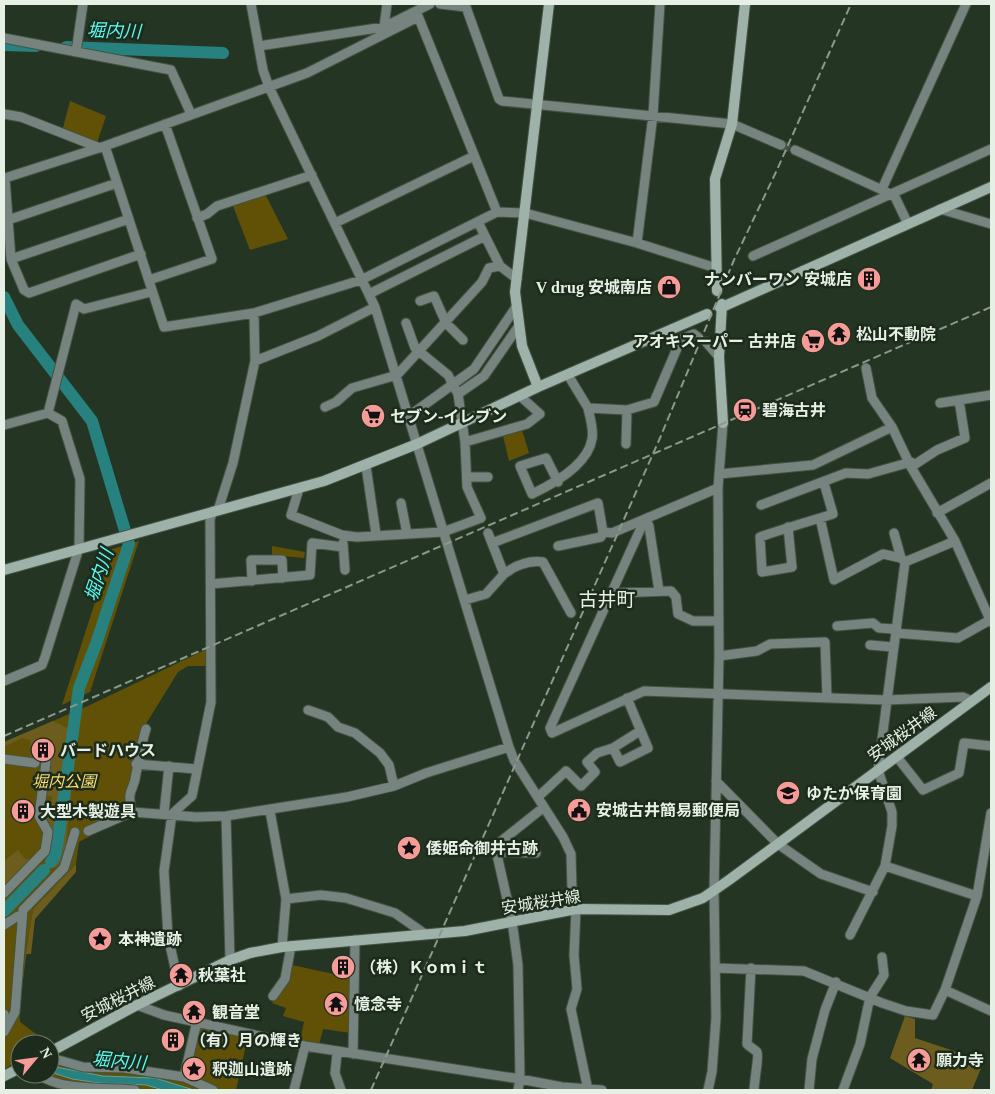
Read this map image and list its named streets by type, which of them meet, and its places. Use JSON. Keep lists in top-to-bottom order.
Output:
{
  "streets": {
    "street": ["安城桜井線"]
  },
  "districts": ["古井町"],
  "water": ["堀内川"],
  "parks": ["堀内公園"],
  "places": {
    "building": [
      "ナンバーワン 安城店",
      "バードハウス",
      "大型木製遊具",
      "（株）Ｋｏｍｉｔ",
      "（有）月の輝き"
    ],
    "shop": ["V drug 安城南店"],
    "temple": [
      "松山不動院",
      "秋葉社",
      "憶念寺",
      "観音堂",
      "願力寺"
    ],
    "supermarket": ["アオキスーパー 古井店", "セブン-イレブン"],
    "station": ["碧海古井"],
    "school or university": ["ゆたか保育園"],
    "public building": ["安城古井簡易郵便局"],
    "place": ["倭姫命御井古跡", "本神遺跡", "釈迦山遺跡"]
  },
  "north": "top right"
}
